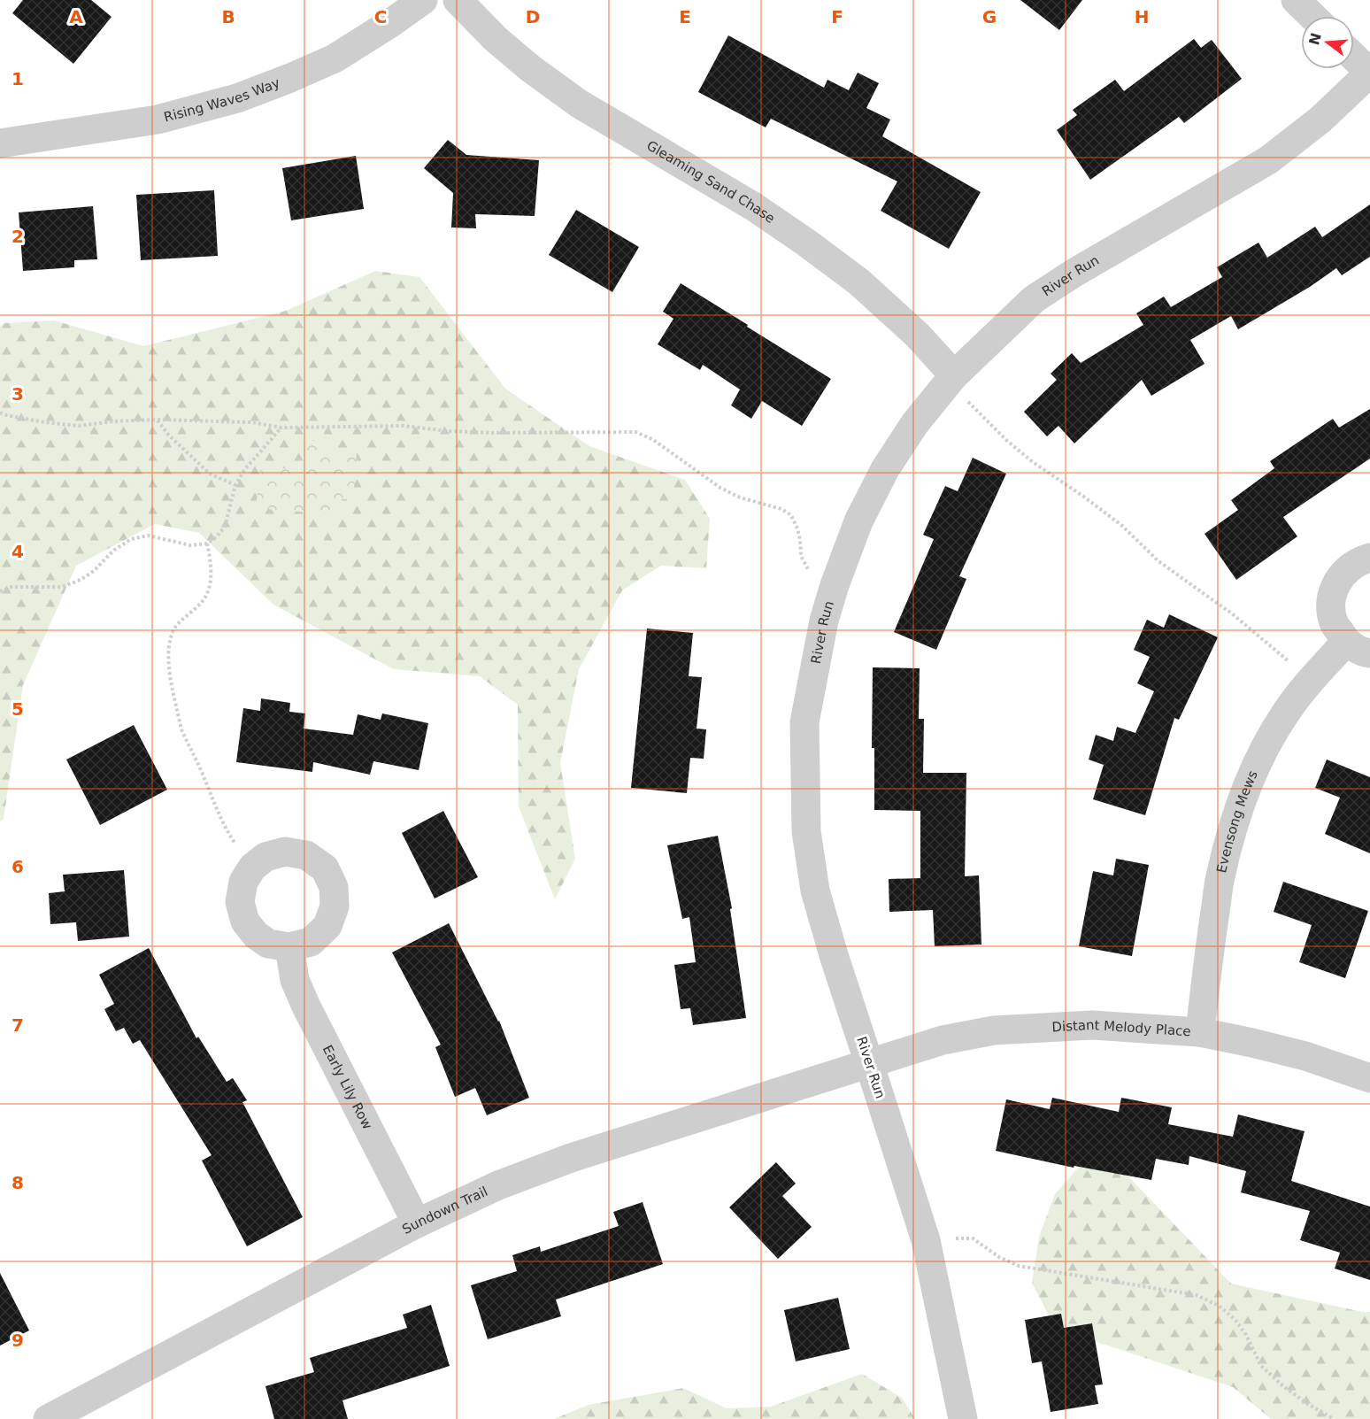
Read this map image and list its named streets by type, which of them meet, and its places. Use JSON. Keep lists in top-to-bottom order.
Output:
{
  "streets": {
    "street": [
      "Rising Waves Way",
      "Gleaming Sand Chase",
      "River Run",
      "Evensong Mews",
      "Distant Melody Place",
      "Early Lily Row",
      "Sundown Trail"
    ]
  },
  "crossings": [
    ["Gleaming Sand Chase", "River Run"],
    ["River Run", "Distant Melody Place"],
    ["River Run", "Sundown Trail"],
    ["Evensong Mews", "Distant Melody Place"],
    ["Distant Melody Place", "Sundown Trail"],
    ["Early Lily Row", "Sundown Trail"]
  ],
  "north": "left",
  "grid": {
    "columns": [
      "A",
      "B",
      "C",
      "D",
      "E",
      "F",
      "G",
      "H"
    ],
    "rows": [
      "1",
      "2",
      "3",
      "4",
      "5",
      "6",
      "7",
      "8",
      "9"
    ]
  }
}
